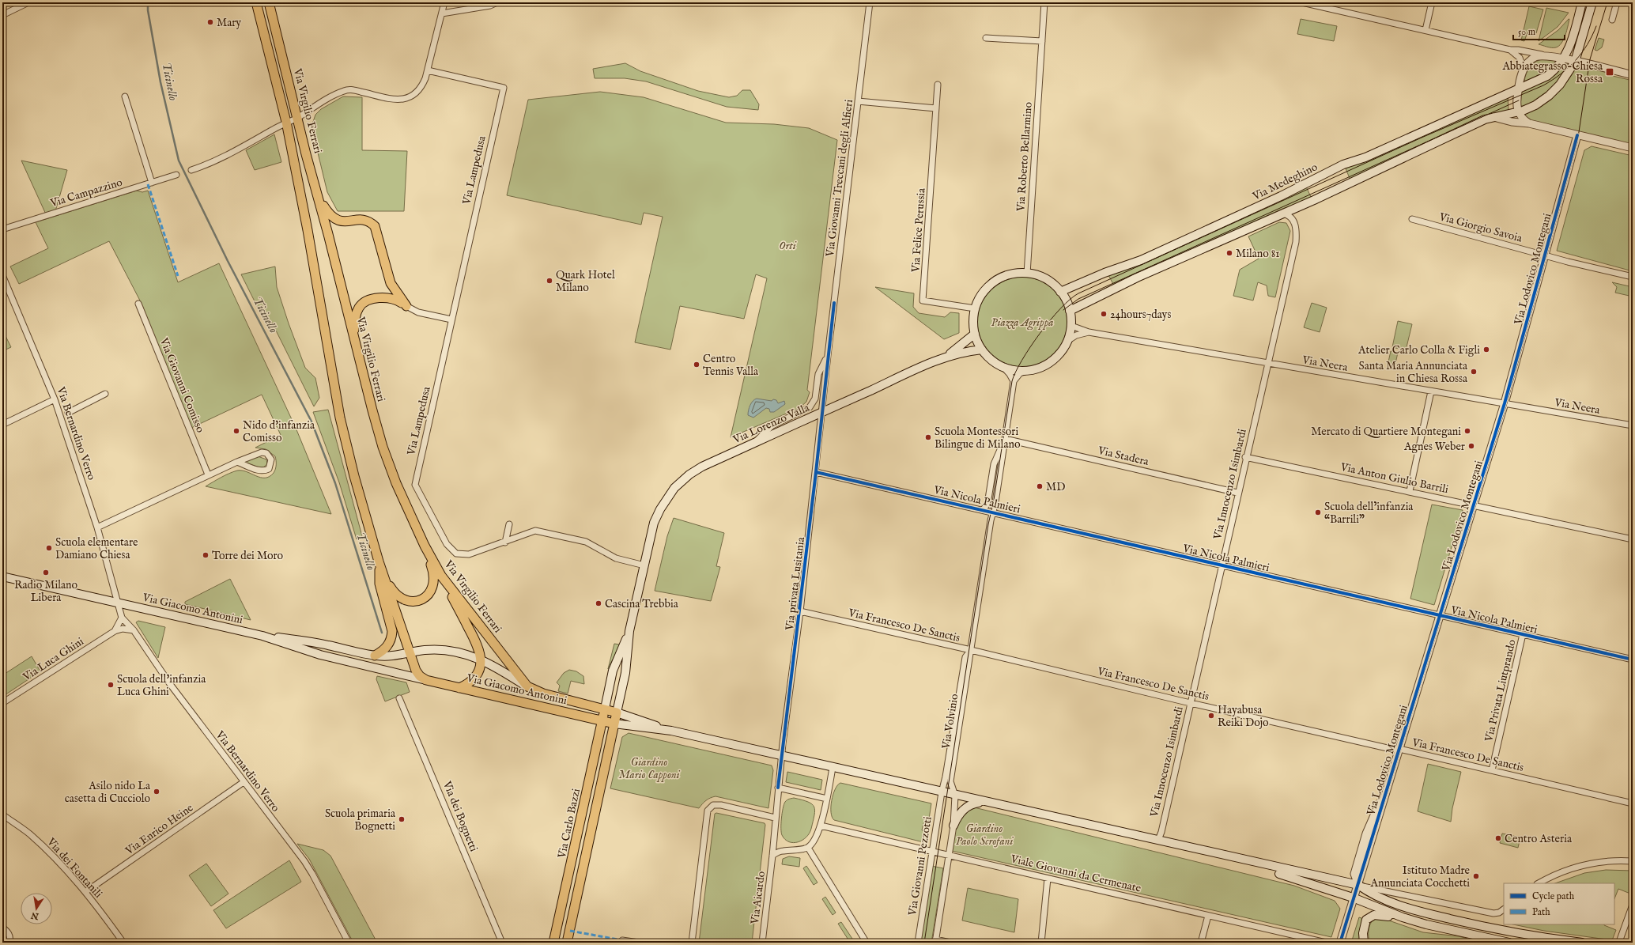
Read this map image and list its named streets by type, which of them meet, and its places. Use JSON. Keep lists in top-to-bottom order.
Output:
{
  "streets": {
    "main road": [
      "Via Virgilio Ferrari",
      "Via Medeghino",
      "Via Lorenzo Valla",
      "Via Giacomo Antonini",
      "Via Carlo Bazzi"
    ],
    "street": [
      "Via Roberto Bellarmino",
      "Via Lampedusa",
      "Via Giovanni Treccani degli Alfieri",
      "Via Campazzino",
      "Via Giorgio Savoia",
      "Via Felice Perussia",
      "Via Lodovico Montegani",
      "Via Neera",
      "Via Giovanni Comisso",
      "Via Bernardino Verro",
      "Via Stadera",
      "Via Anton Giulio Barrili",
      "Via Innocenzo Isimbardi",
      "Via Nicola Palmieri",
      "Via privata Lusitania",
      "Via Francesco De Sanctis",
      "Via Luca Ghini",
      "Via Privata Liutprando",
      "Via Volvinio",
      "Via dei Bognetti",
      "Via Enrico Heine",
      "Via Giovanni Pezzotti",
      "Via dei Fontanili",
      "Viale Giovanni da Cermenate",
      "Via Aicardo"
    ]
  },
  "crossings": [
    ["Via Virgilio Ferrari", "Via Giacomo Antonini"],
    ["Via Roberto Bellarmino", "Via Medeghino"],
    ["Via Roberto Bellarmino", "Via Felice Perussia"],
    ["Via Roberto Bellarmino", "Via Neera"],
    ["Via Roberto Bellarmino", "Via Lorenzo Valla"],
    ["Via Lampedusa", "Via Lorenzo Valla"],
    ["Via Giovanni Treccani degli Alfieri", "Via Lorenzo Valla"],
    ["Via Giovanni Treccani degli Alfieri", "Via privata Lusitania"],
    ["Via Medeghino", "Via Felice Perussia"],
    ["Via Medeghino", "Via Neera"],
    ["Via Medeghino", "Via Lorenzo Valla"],
    ["Via Giorgio Savoia", "Via Lodovico Montegani"],
    ["Via Felice Perussia", "Via Neera"],
    ["Via Felice Perussia", "Via Lorenzo Valla"],
    ["Via Lodovico Montegani", "Via Neera"],
    ["Via Lodovico Montegani", "Via Anton Giulio Barrili"],
    ["Via Lodovico Montegani", "Via Nicola Palmieri"],
    ["Via Lodovico Montegani", "Via Francesco De Sanctis"],
    ["Via Neera", "Via Lorenzo Valla"],
    ["Via Neera", "Via Innocenzo Isimbardi"],
    ["Via Lorenzo Valla", "Via privata Lusitania"],
    ["Via Bernardino Verro", "Via Giacomo Antonini"],
    ["Via Bernardino Verro", "Via Enrico Heine"],
    ["Via Stadera", "Via Innocenzo Isimbardi"],
    ["Via Stadera", "Via Volvinio"],
    ["Via Anton Giulio Barrili", "Via Innocenzo Isimbardi"],
    ["Via Innocenzo Isimbardi", "Via Nicola Palmieri"],
    ["Via Innocenzo Isimbardi", "Via Francesco De Sanctis"],
    ["Via Nicola Palmieri", "Via privata Lusitania"],
    ["Via Nicola Palmieri", "Via Privata Liutprando"],
    ["Via Nicola Palmieri", "Via Volvinio"],
    ["Via privata Lusitania", "Via Francesco De Sanctis"],
    ["Via Giacomo Antonini", "Via Carlo Bazzi"],
    ["Via Francesco De Sanctis", "Via Privata Liutprando"],
    ["Via Francesco De Sanctis", "Via Volvinio"],
    ["Via Volvinio", "Via Giovanni Pezzotti"],
    ["Via Enrico Heine", "Via dei Fontanili"],
    ["Via Giovanni Pezzotti", "Viale Giovanni da Cermenate"]
  ],
  "water": ["Ticinello"],
  "parks": [
    "Orti",
    "Piazza Agrippa",
    "Giardino Mario Capponi",
    "Giardino Paolo Scrofani"
  ],
  "places": {
    "other": [
      "Mary",
      "Milano 81",
      "Quark Hotel Milano",
      "24hours7days",
      "Atelier Carlo Colla & Figli",
      "Centro Tennis Valla",
      "Santa Maria Annunciata in Chiesa Rossa",
      "Nido d'infanzia Comisso",
      "Mercato di Quartiere Montegani",
      "Scuola Montessori Bilingue di Milano",
      "Agnes Weber",
      "MD",
      "Scuola dell’infanzia “Barrili”",
      "Scuola elementare Damiano Chiesa",
      "Torre dei Moro",
      "Radio Milano Libera",
      "Cascina Trebbia",
      "Scuola dell'infanzia Luca Ghini",
      "Hayabusa Reiki Dojo",
      "Asilo nido La casetta di Cucciolo",
      "Scuola primaria Bognetti",
      "Centro Asteria",
      "Istituto Madre Annunciata Cocchetti"
    ],
    "transit": ["Abbiategrasso-Chiesa Rossa"]
  },
  "legend": ["Cycle path", "Path"],
  "scale_bar": "50 m",
  "north": "bottom"
}
